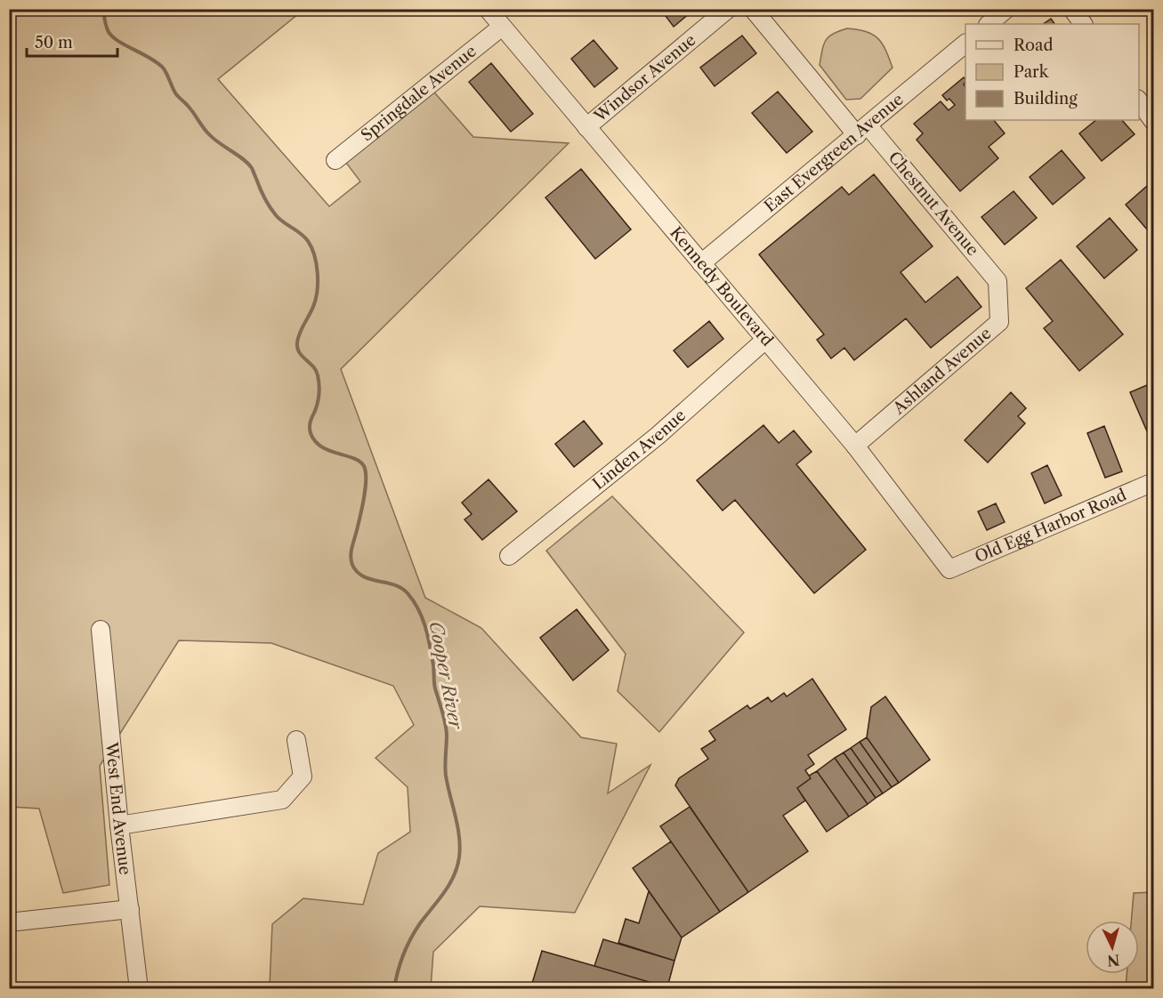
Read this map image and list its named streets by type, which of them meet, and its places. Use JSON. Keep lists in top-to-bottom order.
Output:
{
  "streets": {
    "street": [
      "Windsor Avenue",
      "Springdale Avenue",
      "East Evergreen Avenue",
      "Chestnut Avenue",
      "Kennedy Boulevard",
      "Ashland Avenue",
      "Linden Avenue",
      "Old Egg Harbor Road",
      "West End Avenue"
    ]
  },
  "crossings": [
    ["Windsor Avenue", "Kennedy Boulevard"],
    ["Springdale Avenue", "Kennedy Boulevard"],
    ["East Evergreen Avenue", "Chestnut Avenue"],
    ["East Evergreen Avenue", "Kennedy Boulevard"],
    ["Chestnut Avenue", "Ashland Avenue"],
    ["Kennedy Boulevard", "Ashland Avenue"],
    ["Kennedy Boulevard", "Linden Avenue"],
    ["Kennedy Boulevard", "Old Egg Harbor Road"]
  ],
  "water": ["Cooper River"],
  "legend": ["Road", "Park", "Building"],
  "scale_bar": "50 m",
  "north": "bottom"
}
